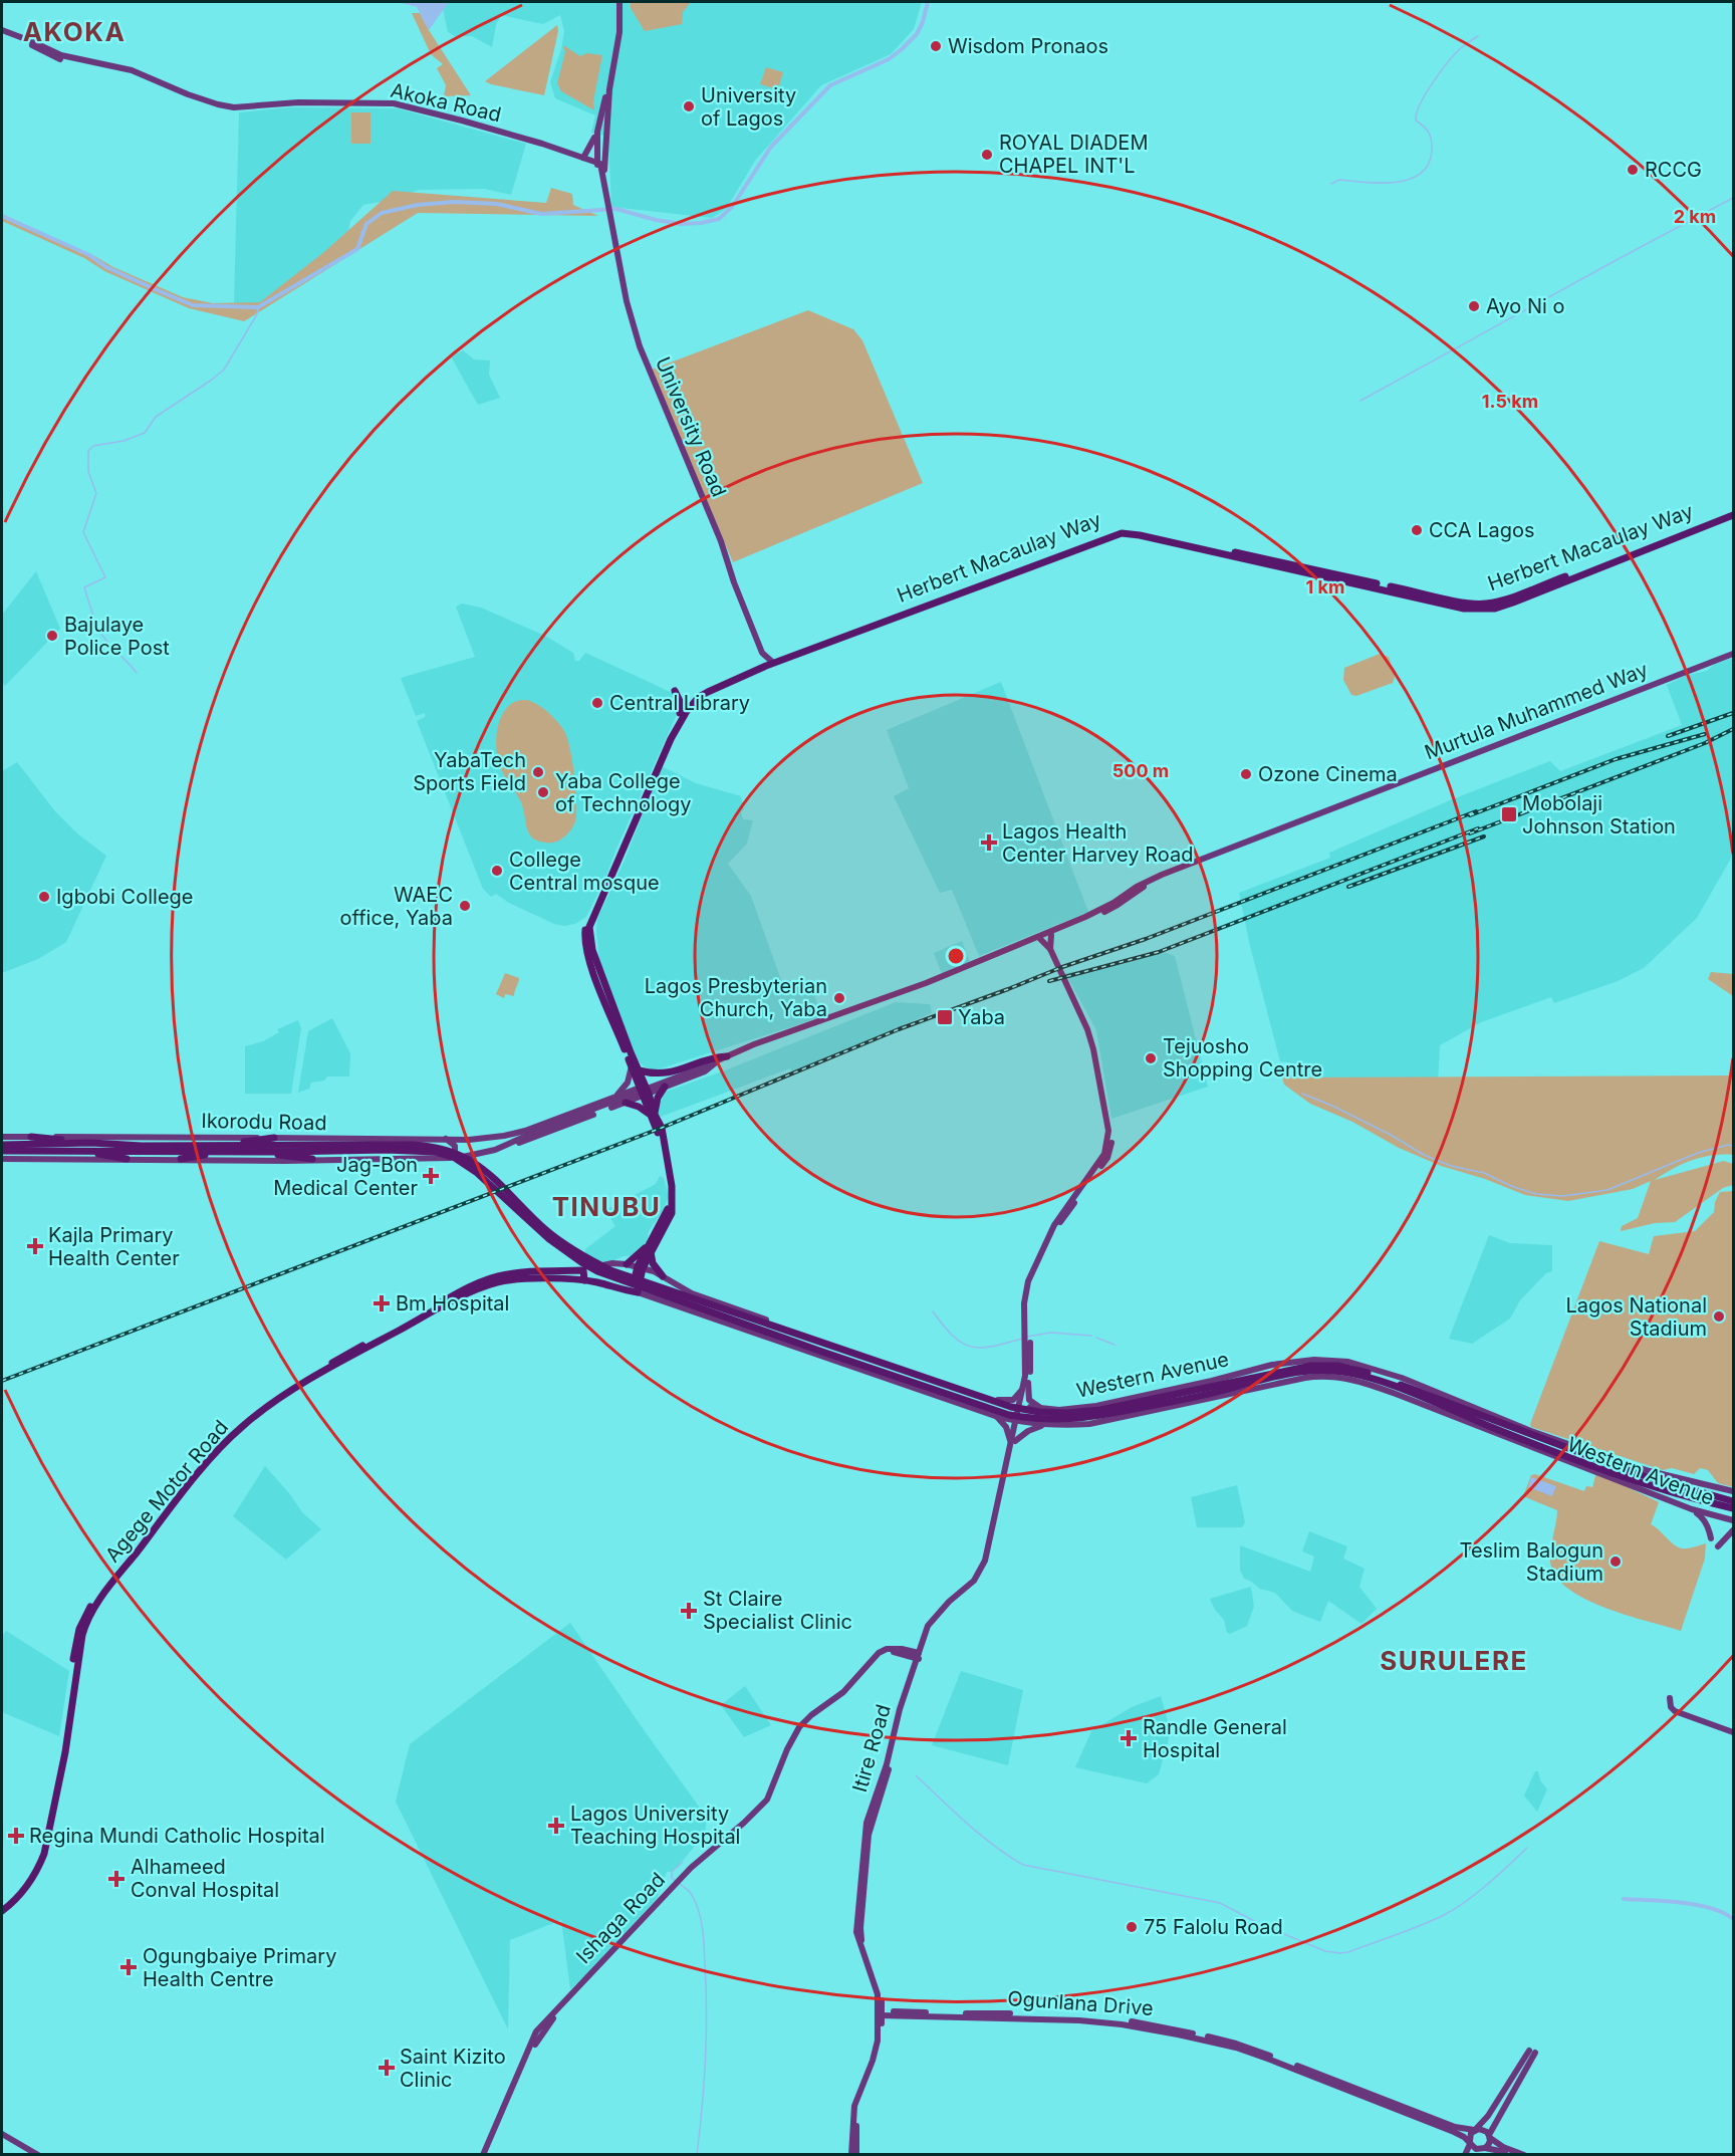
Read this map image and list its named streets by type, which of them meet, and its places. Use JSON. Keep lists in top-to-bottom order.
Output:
{
  "streets": {
    "highway": [
      "Herbert Macaulay Way",
      "Ikorodu Road",
      "Western Avenue",
      "Agege Motor Road"
    ],
    "main road": [
      "Akoka Road",
      "University Road",
      "Murtula Muhammed Way",
      "Itire Road",
      "Ishaga Road",
      "Ogunlana Drive"
    ]
  },
  "crossings": [
    ["Ikorodu Road", "Western Avenue"],
    ["Western Avenue", "Agege Motor Road"],
    ["Itire Road", "Ishaga Road"],
    ["Itire Road", "Ogunlana Drive"]
  ],
  "districts": ["AKOKA", "TINUBU", "SURULERE"],
  "places": {
    "other": [
      "Wisdom Pronaos",
      "University of Lagos",
      "ROYAL DIADEM CHAPEL INT'L",
      "RCCG",
      "Ayo Ni o",
      "CCA Lagos",
      "Bajulaye Police Post",
      "Central Library",
      "YabaTech Sports Field",
      "Ozone Cinema",
      "Yaba College of Technology",
      "College Central mosque",
      "Igbobi College",
      "WAEC office, Yaba",
      "Lagos Presbyterian Church, Yaba",
      "Tejuosho Shopping Centre",
      "Lagos National Stadium",
      "Teslim Balogun Stadium",
      "75 Falolu Road"
    ],
    "transit": ["Mobolaji Johnson Station", "Yaba"],
    "health": [
      "Lagos Health Center Harvey Road",
      "Jag-Bon Medical Center",
      "Kajla Primary Health Center",
      "Bm Hospital",
      "St Claire Specialist Clinic",
      "Randle General Hospital",
      "Lagos University Teaching Hospital",
      "Regina Mundi Catholic Hospital",
      "Alhameed Conval Hospital",
      "Ogungbaiye Primary Health Centre",
      "Saint Kizito Clinic"
    ]
  },
  "rings": [
    "2 km",
    "1.5 km",
    "1 km",
    "500 m"
  ]
}
